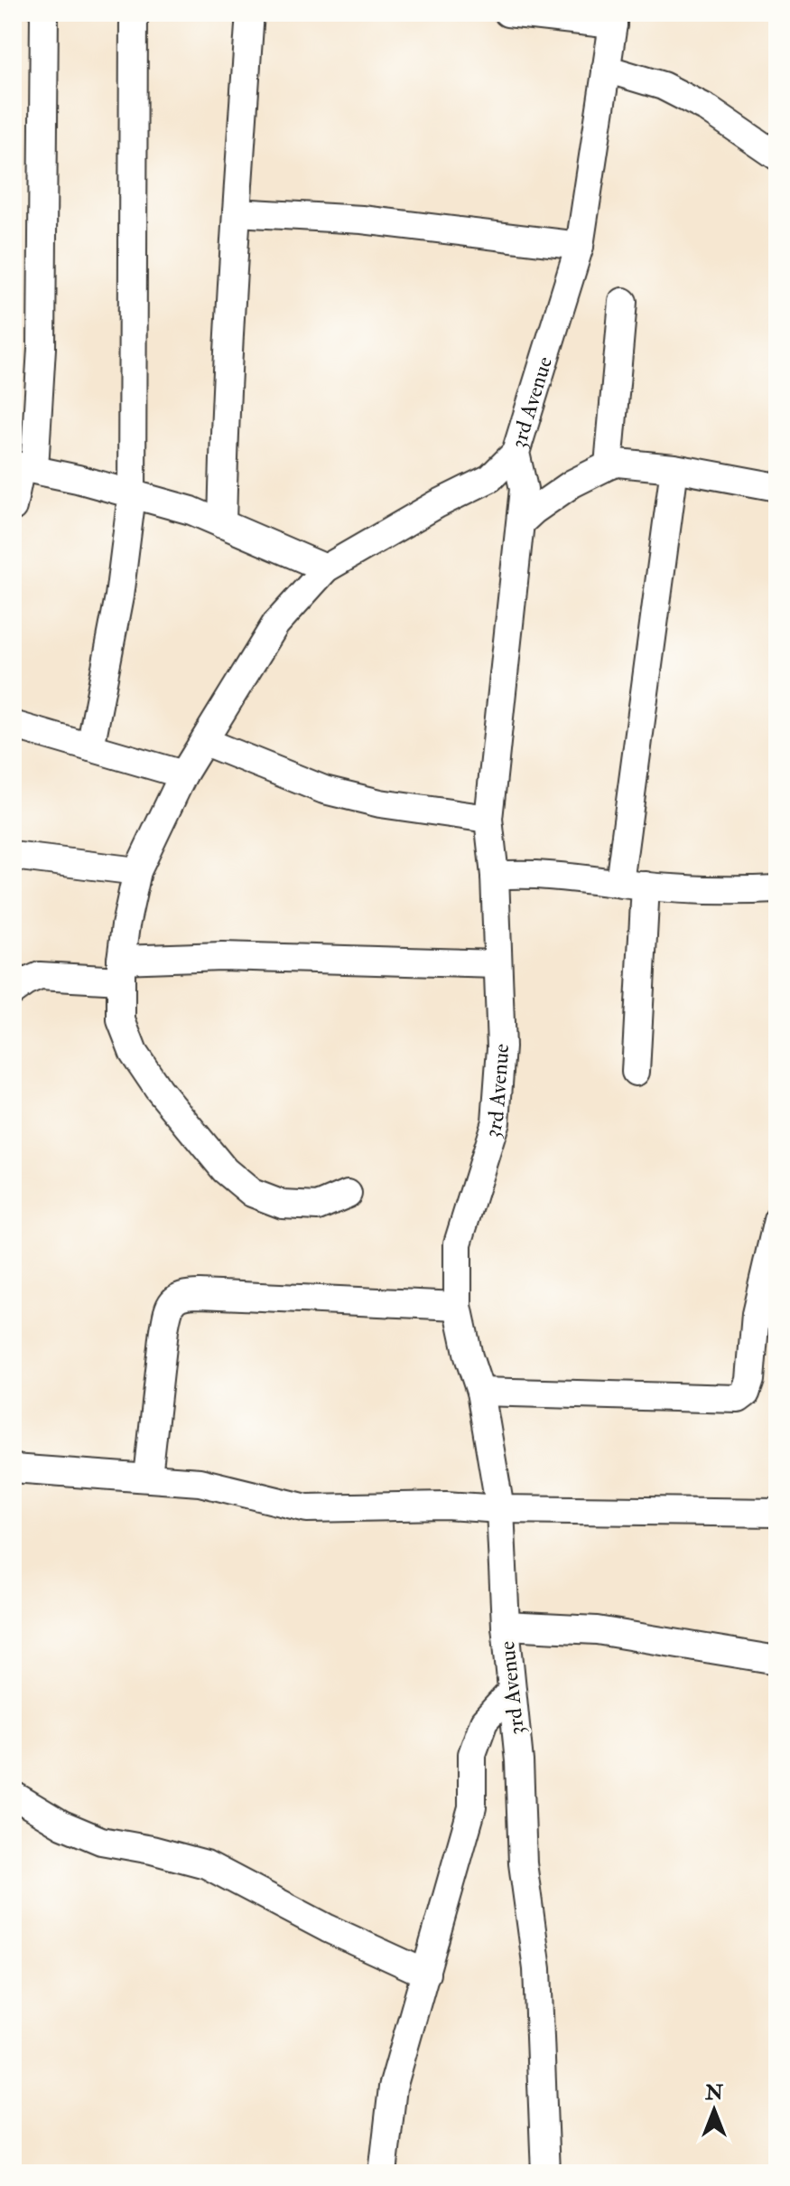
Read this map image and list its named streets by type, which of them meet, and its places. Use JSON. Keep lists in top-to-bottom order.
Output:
{
  "streets": {
    "street": ["3rd Avenue"]
  },
  "north": "top"
}
